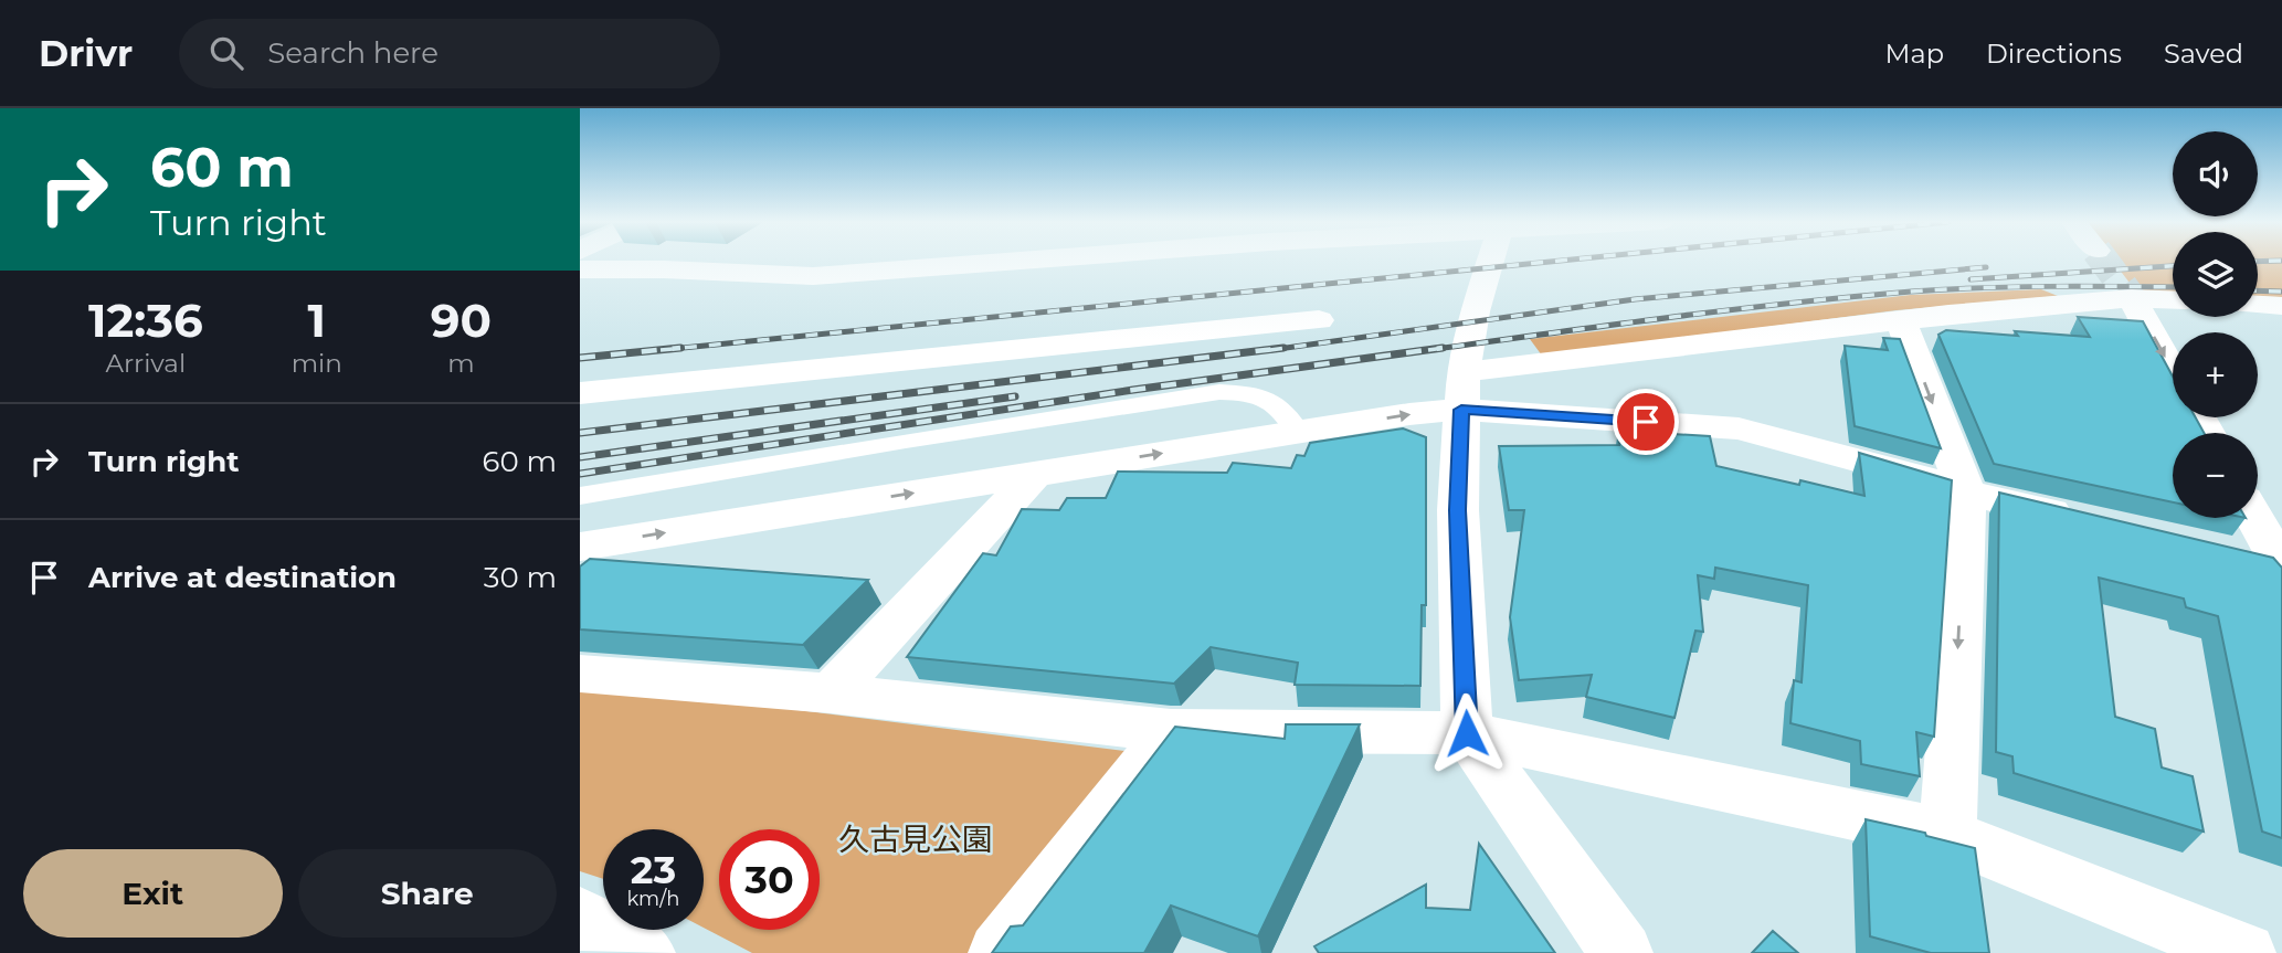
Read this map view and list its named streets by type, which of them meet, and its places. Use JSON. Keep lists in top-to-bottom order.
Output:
{
  "parks": ["久古見公園"],
  "page": {
    "header": "Drivr",
    "search": "Search here",
    "nav": ["Map", "Directions", "Saved"],
    "turn": ["60 m", "Turn right"],
    "map_buttons": ["+", "−"],
    "eta": [
      "12:36",
      "Arrival",
      "1",
      "min",
      "90",
      "m"
    ],
    "list": [
      {
        "name": "Turn right",
        "value": "60 m"
      },
      {
        "name": "Arrive at destination",
        "value": "30 m"
      }
    ],
    "speed": "23 km/h",
    "limit": "30",
    "buttons": ["Exit", "Share"]
  }
}
